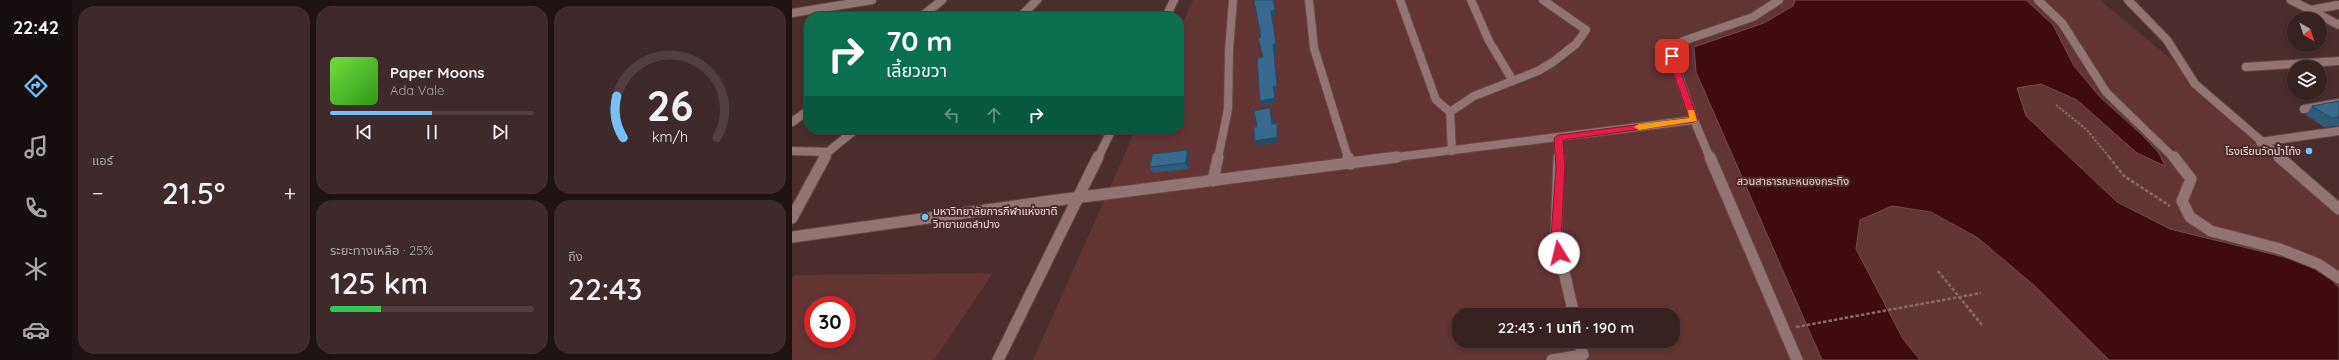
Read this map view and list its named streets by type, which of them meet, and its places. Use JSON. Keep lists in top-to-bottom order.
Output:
{
  "parks": ["สวนสาธารณะหนองกระทิง"],
  "places": ["โรงเรียนวัดน้ำโท้ง", "มหาวิทยาลัยการกีฬาแห่งชาติ วิทยาเขตลำปาง"],
  "north": "bottom right",
  "page": {
    "tabs": "22:42",
    "tile": [
      "แอร์",
      ["ระยะทางเหลือ · 25%", "125 km"],
      ["ถึง", "22:43"]
    ],
    "turn": ["70 m", "เลี้ยวขวา"],
    "song": ["Paper Moons", "Ada Vale"],
    "heat": ["−", "21.5°", "+"],
    "limit": "30",
    "trip": "22:43 · 1 นาที · 190 m",
    "gauge": ["26", "km/h"]
  }
}
